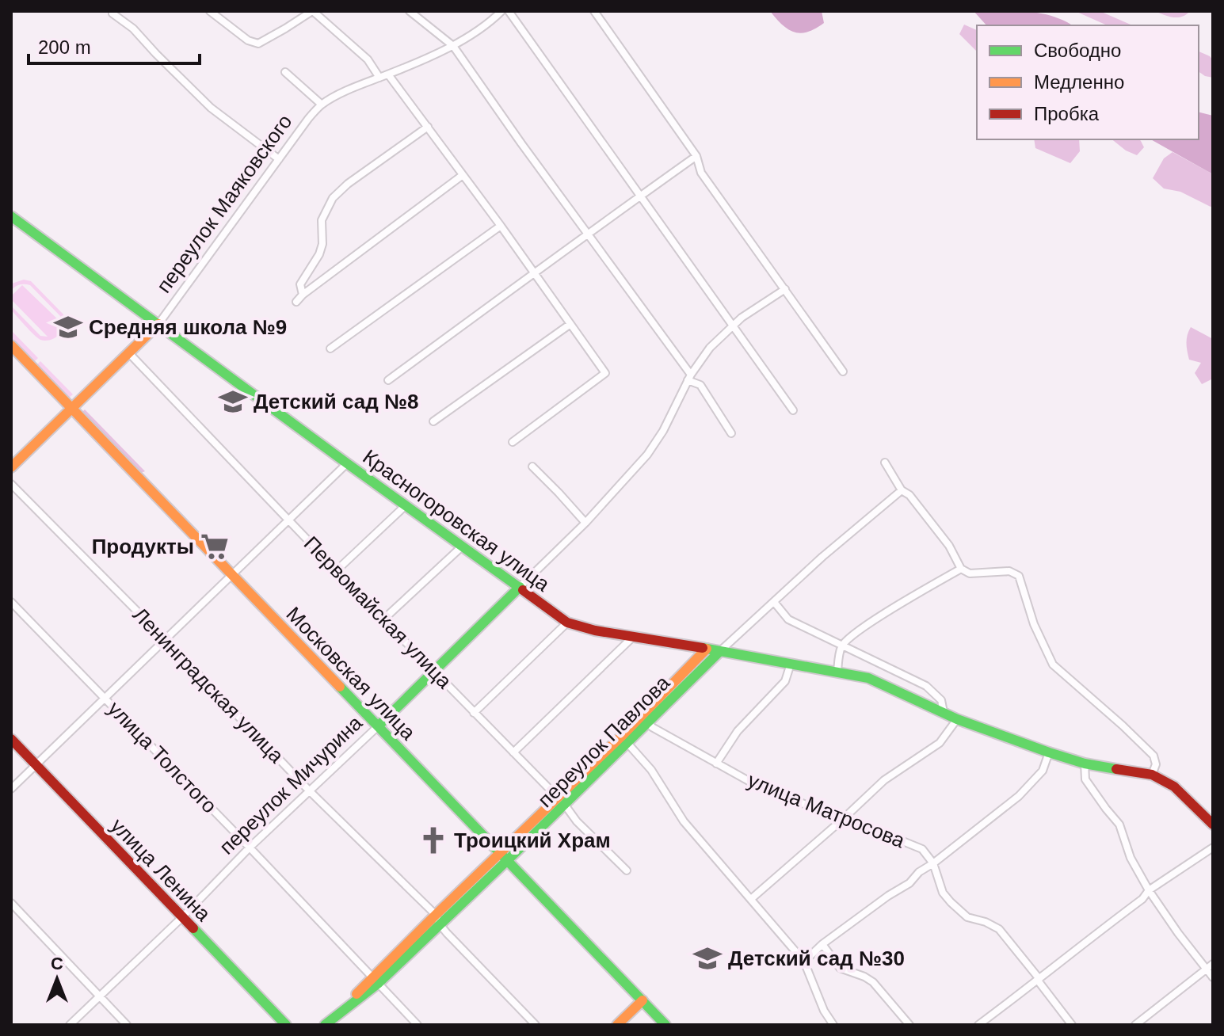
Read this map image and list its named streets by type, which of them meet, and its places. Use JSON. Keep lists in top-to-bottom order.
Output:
{
  "streets": {
    "street": [
      "переулок Маяковского",
      "Красногоровская улица",
      "Первомайская улица",
      "Московская улица",
      "Ленинградская улица",
      "переулок Павлова",
      "улица Толстого",
      "переулок Мичурина",
      "улица Матросова",
      "улица Ленина"
    ]
  },
  "crossings": [
    ["переулок Маяковского", "Красногоровская улица"],
    ["переулок Маяковского", "Первомайская улица"],
    ["переулок Маяковского", "Московская улица"],
    ["Красногоровская улица", "переулок Павлова"],
    ["Красногоровская улица", "переулок Мичурина"],
    ["Первомайская улица", "переулок Павлова"],
    ["Первомайская улица", "переулок Мичурина"],
    ["Московская улица", "переулок Павлова"],
    ["Московская улица", "переулок Мичурина"],
    ["Ленинградская улица", "переулок Павлова"],
    ["Ленинградская улица", "переулок Мичурина"],
    ["переулок Павлова", "улица Толстого"],
    ["переулок Павлова", "улица Матросова"],
    ["улица Толстого", "переулок Мичурина"],
    ["переулок Мичурина", "улица Ленина"]
  ],
  "places": {
    "school or university": ["Средняя школа №9", "Детский сад №8", "Детский сад №30"],
    "supermarket": ["Продукты"],
    "church": ["Троицкий Храм"]
  },
  "legend": ["Свободно", "Медленно", "Пробка"],
  "scale_bar": "200 m",
  "north": "top"
}
